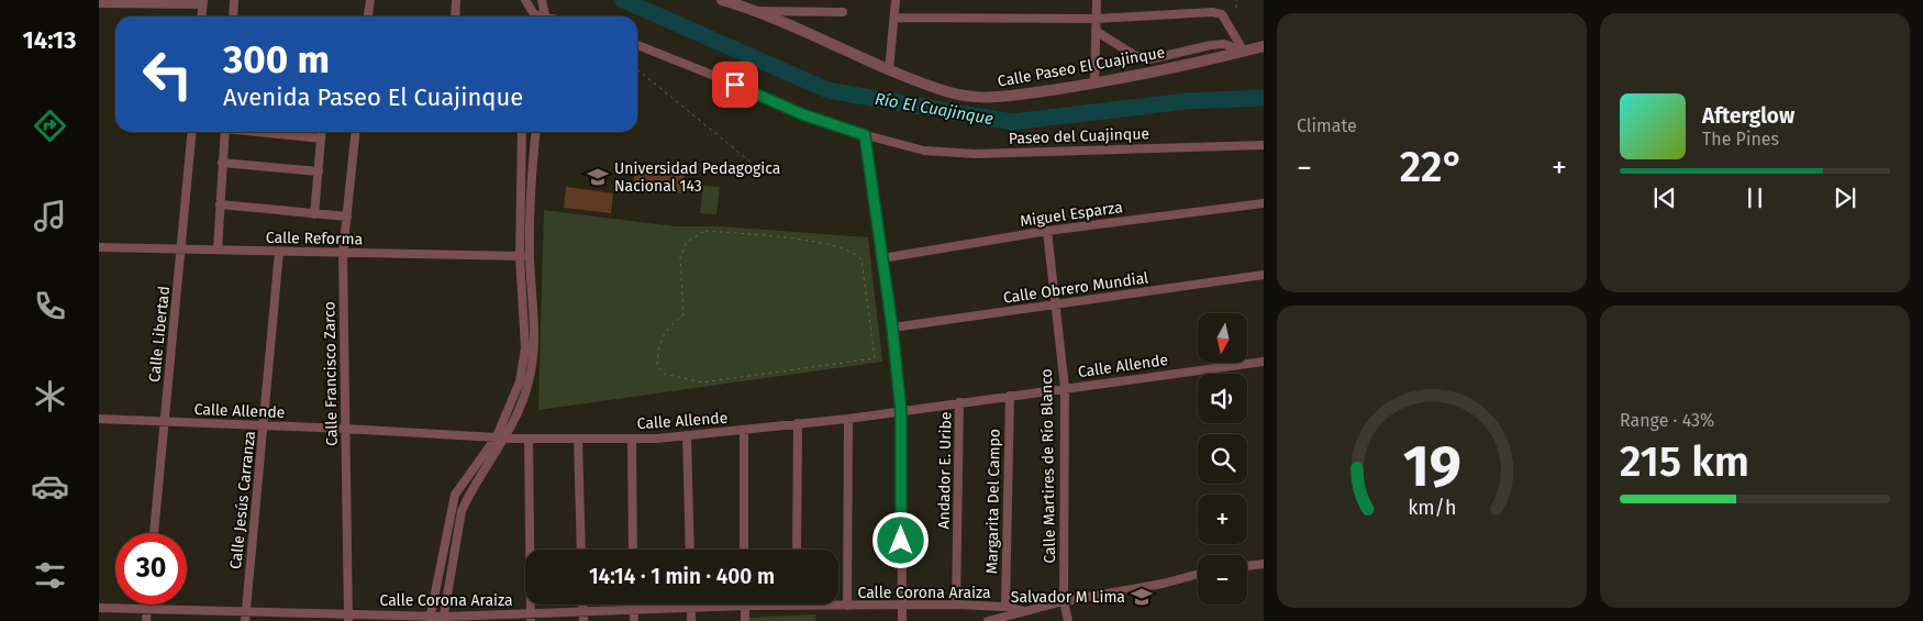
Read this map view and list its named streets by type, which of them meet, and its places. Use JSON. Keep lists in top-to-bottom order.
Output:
{
  "streets": {
    "street": [
      "Calle Paseo El Cuajinque",
      "Paseo del Cuajinque",
      "Miguel Esparza",
      "Calle Reforma",
      "Calle Obrero Mundial",
      "Calle Libertad",
      "Calle Allende",
      "Calle Francisco Zarco",
      "Calle Martires de Río Blanco",
      "Andador E. Uribe",
      "Calle Jesús Carranza",
      "Margarita Del Campo",
      "Calle Corona Araiza"
    ]
  },
  "crossings": [
    ["Miguel Esparza", "Calle Martires de Río Blanco"],
    ["Calle Reforma", "Calle Libertad"],
    ["Calle Reforma", "Calle Francisco Zarco"],
    ["Calle Reforma", "Calle Jesús Carranza"],
    ["Calle Obrero Mundial", "Calle Martires de Río Blanco"],
    ["Calle Libertad", "Calle Allende"],
    ["Calle Allende", "Calle Francisco Zarco"],
    ["Calle Allende", "Calle Martires de Río Blanco"],
    ["Calle Allende", "Andador E. Uribe"],
    ["Calle Allende", "Calle Jesús Carranza"],
    ["Calle Allende", "Margarita Del Campo"],
    ["Calle Francisco Zarco", "Calle Corona Araiza"],
    ["Andador E. Uribe", "Calle Corona Araiza"],
    ["Calle Jesús Carranza", "Calle Corona Araiza"],
    ["Margarita Del Campo", "Calle Corona Araiza"]
  ],
  "water": ["Río El Cuajinque"],
  "places": {
    "school or university": ["Universidad Pedagogica Nacional 143", "Salvador M Lima"]
  },
  "north": "bottom",
  "page": {
    "tabs": "14:13",
    "tile": [
      "Climate",
      ["Range · 43%", "215 km"]
    ],
    "turn": ["300 m", "Avenida Paseo El Cuajinque"],
    "song": ["Afterglow", "The Pines"],
    "heat": ["−", "22°", "+"],
    "map_buttons": ["+", "−"],
    "limit": "30",
    "trip": "14:14 · 1 min · 400 m",
    "gauge": ["19", "km/h"]
  }
}
